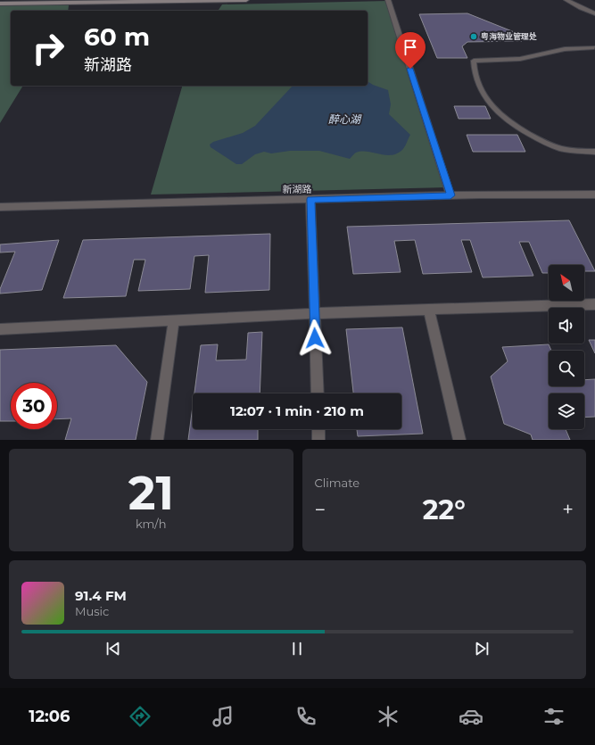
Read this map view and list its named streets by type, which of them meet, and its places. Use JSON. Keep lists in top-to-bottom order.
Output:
{
  "streets": {
    "street": ["新湖路"]
  },
  "water": ["醉心湖"],
  "places": ["粤海物业管理处"],
  "north": "top left",
  "page": {
    "turn": ["60 m", "新湖路"],
    "limit": "30",
    "trip": "12:07 · 1 min · 210 m",
    "tile": [
      ["21", "km/h"],
      "Climate"
    ],
    "heat": ["−", "22°", "+"],
    "song": ["91.4 FM", "Music"],
    "tabs": "12:06"
  }
}
